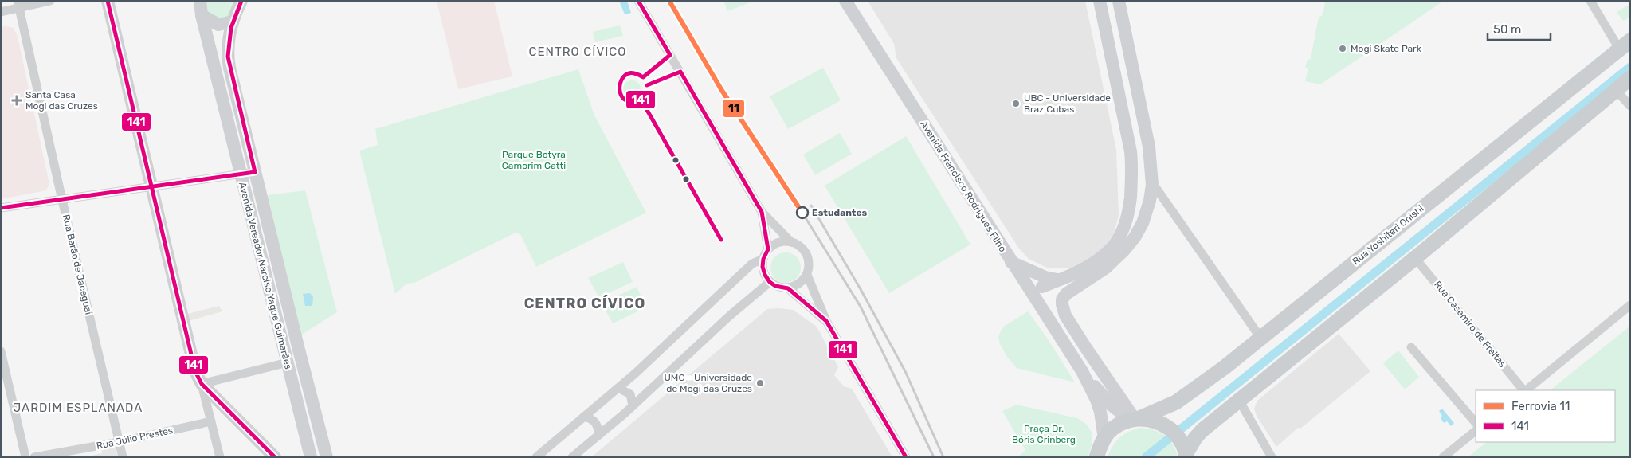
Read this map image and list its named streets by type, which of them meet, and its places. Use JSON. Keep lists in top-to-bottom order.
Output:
{
  "streets": {
    "main road": ["Avenida Francisco Rodrigues Filho", "Rua Yoshiteri Onishi", "Avenida Vereador Narciso Yague Guimarães"],
    "street": ["Rua Barão de Jaceguai", "Rua Casemiro de Freitas", "Rua Júlio Prestes"]
  },
  "crossings": [
    ["Avenida Francisco Rodrigues Filho", "Rua Yoshiteri Onishi"],
    ["Rua Barão de Jaceguai", "Rua Júlio Prestes"]
  ],
  "districts": ["CENTRO CÍVICO", "CENTRO CÍVICO", "JARDIM ESPLANADA"],
  "parks": ["Parque Botyra Camorim Gatti", "Praça Dr. Bóris Grinberg"],
  "places": {
    "other": [
      "Mogi Skate Park",
      "UBC - Universidade Braz Cubas",
      "Estudantes",
      "UMC - Universidade de Mogi das Cruzes"
    ],
    "health": ["Santa Casa Mogi das Cruzes"]
  },
  "lines": ["rail line 11", "transit line 141"],
  "legend": ["Ferrovia 11", "141"],
  "scale_bar": "50 m"
}
